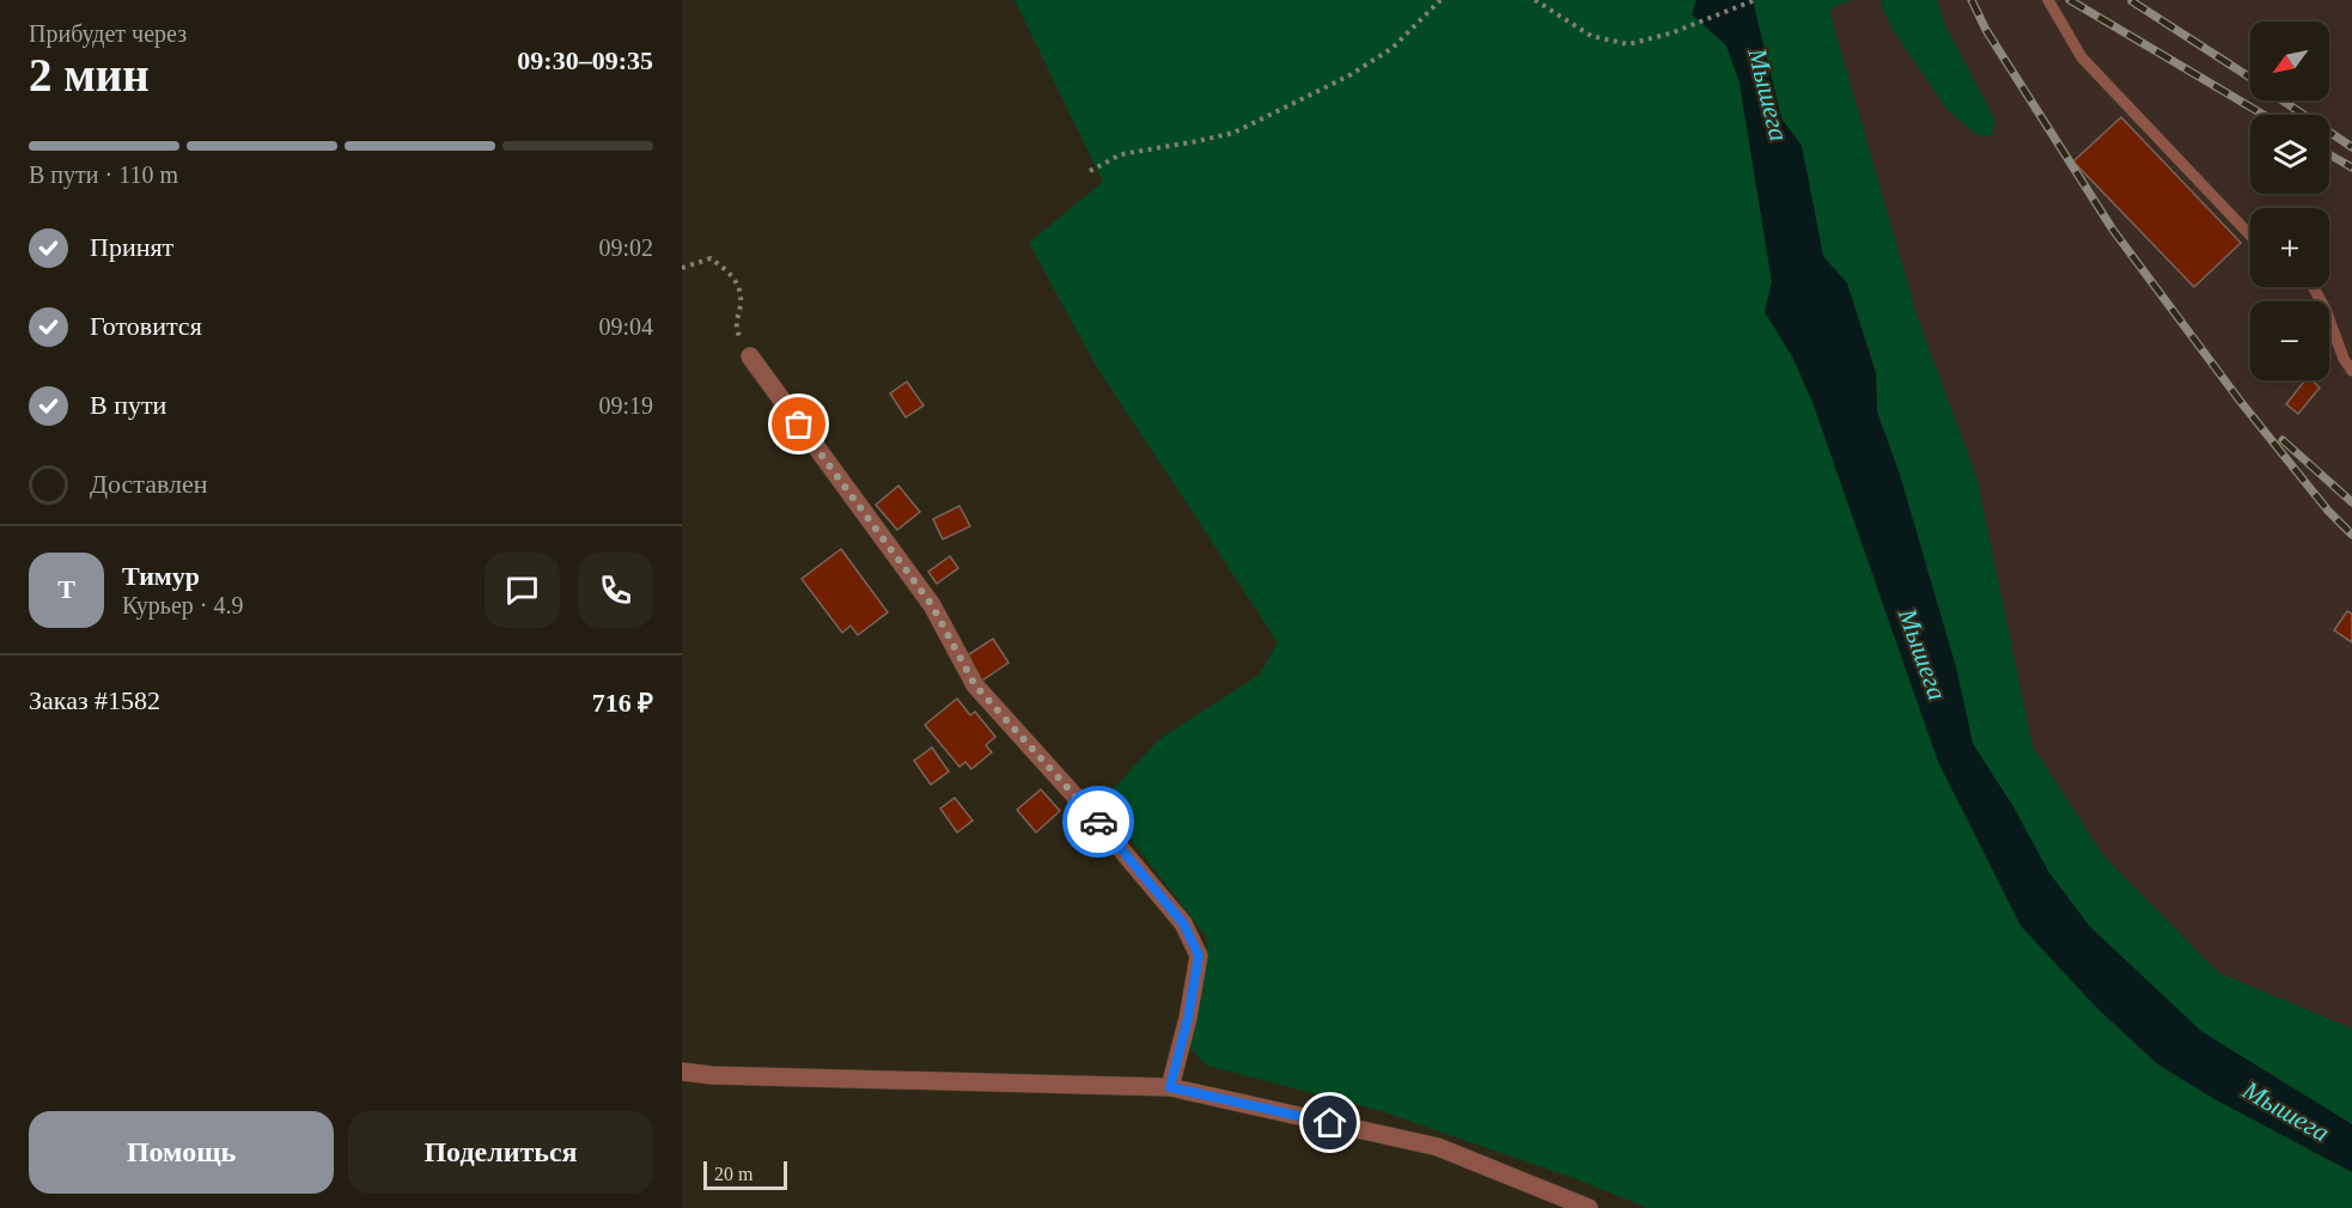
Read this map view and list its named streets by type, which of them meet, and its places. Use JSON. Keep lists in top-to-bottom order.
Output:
{
  "water": ["Мышега"],
  "scale_bar": "20 m",
  "north": "bottom left",
  "page": {
    "heading": ["2 мин", "Прибудет через", "09:30–09:35"],
    "panel": [
      "Тимур",
      "Курьер · 4.9",
      "Заказ #1582",
      "716 ₽"
    ],
    "map_buttons": ["+", "−"],
    "bar": "В пути · 110 m",
    "list": [
      ["Принят", "09:02"],
      ["Готовится", "09:04"],
      ["В пути", "09:19"],
      "Доставлен"
    ],
    "round": "Т",
    "buttons": ["Помощь", "Поделиться"],
    "scale": "20 m"
  }
}
